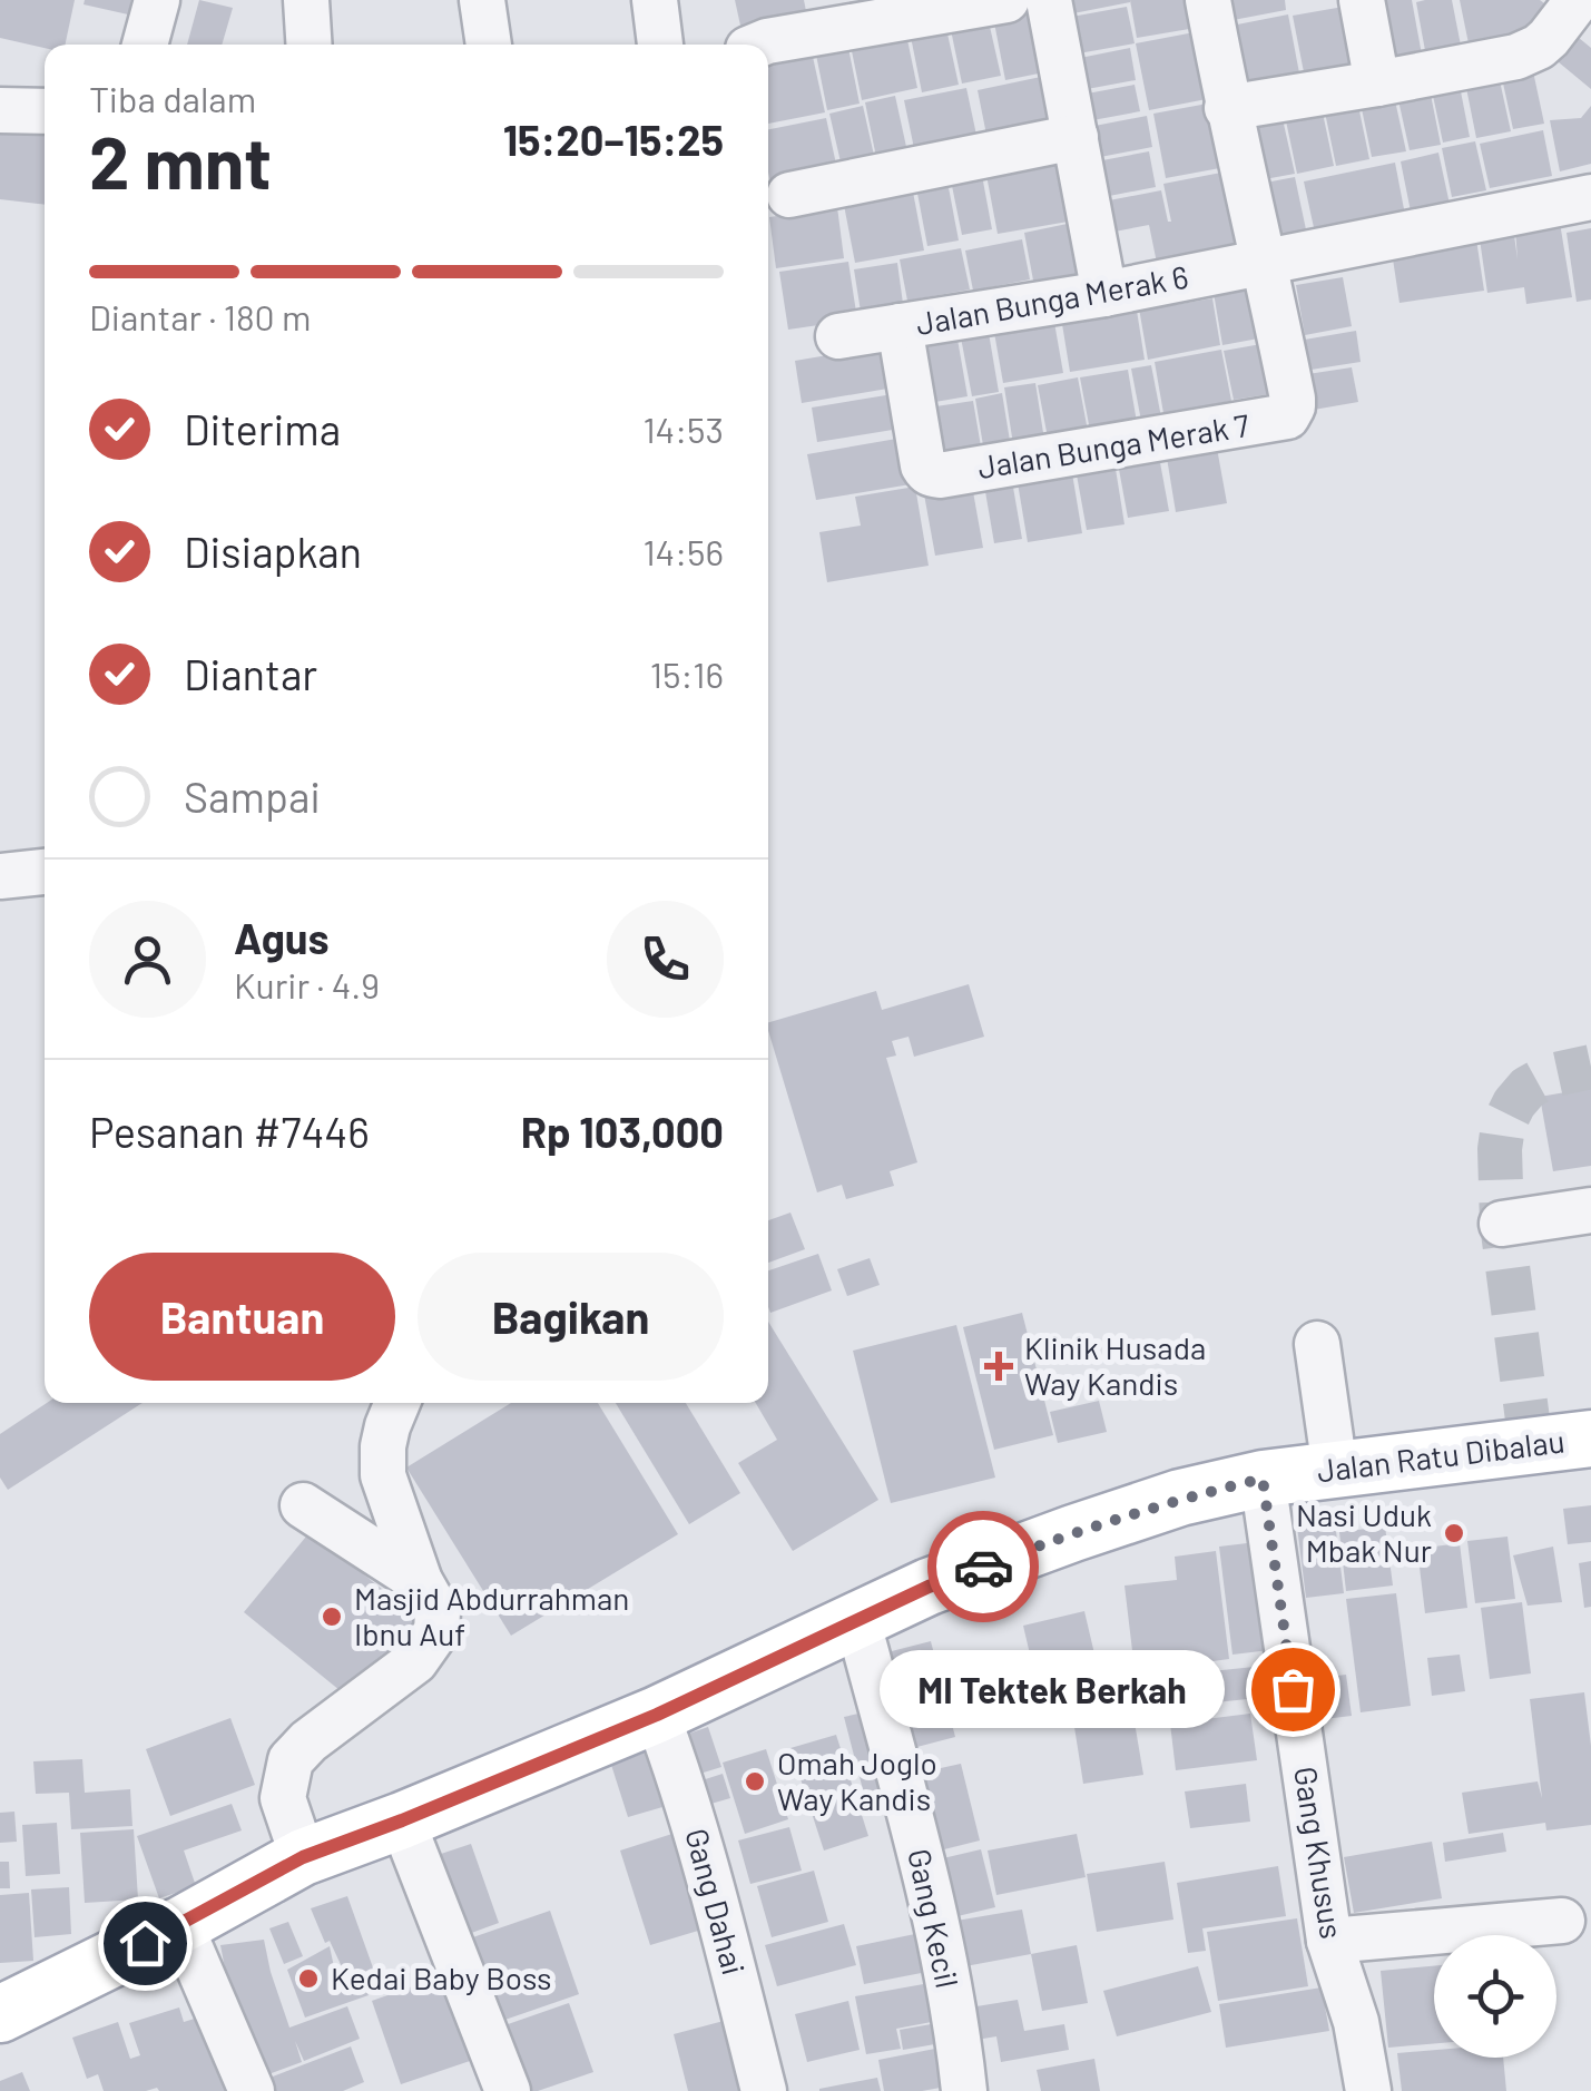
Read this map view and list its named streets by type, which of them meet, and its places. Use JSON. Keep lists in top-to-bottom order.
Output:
{
  "streets": {
    "main road": ["Jalan Ratu Dibalau"],
    "street": [
      "Jalan Bunga Merak 6",
      "Jalan Bunga Merak 7",
      "Gang Khusus",
      "Gang Dahai",
      "Gang Kecil"
    ]
  },
  "crossings": [
    ["Jalan Bunga Merak 6", "Jalan Bunga Merak 7"],
    ["Jalan Ratu Dibalau", "Gang Khusus"],
    ["Jalan Ratu Dibalau", "Gang Dahai"],
    ["Jalan Ratu Dibalau", "Gang Kecil"]
  ],
  "places": {
    "health": ["Klinik Husada Way Kandis"],
    "other": [
      "Nasi Uduk Mbak Nur",
      "Masjid Abdurrahman Ibnu Auf",
      "MI Tektek Berkah",
      "Omah Joglo Way Kandis",
      "Kedai Baby Boss"
    ]
  },
  "page": {
    "heading": ["2 mnt", "Tiba dalam", "15:20–15:25"],
    "panel": [
      "Agus",
      "Kurir · 4.9",
      "Pesanan #7446",
      "Rp 103,000"
    ],
    "bar": "Diantar · 180 m",
    "list": [
      ["Diterima", "14:53"],
      ["Disiapkan", "14:56"],
      ["Diantar", "15:16"],
      "Sampai"
    ],
    "buttons": ["Bantuan", "Bagikan"],
    "bubble": "MI Tektek Berkah"
  }
}
